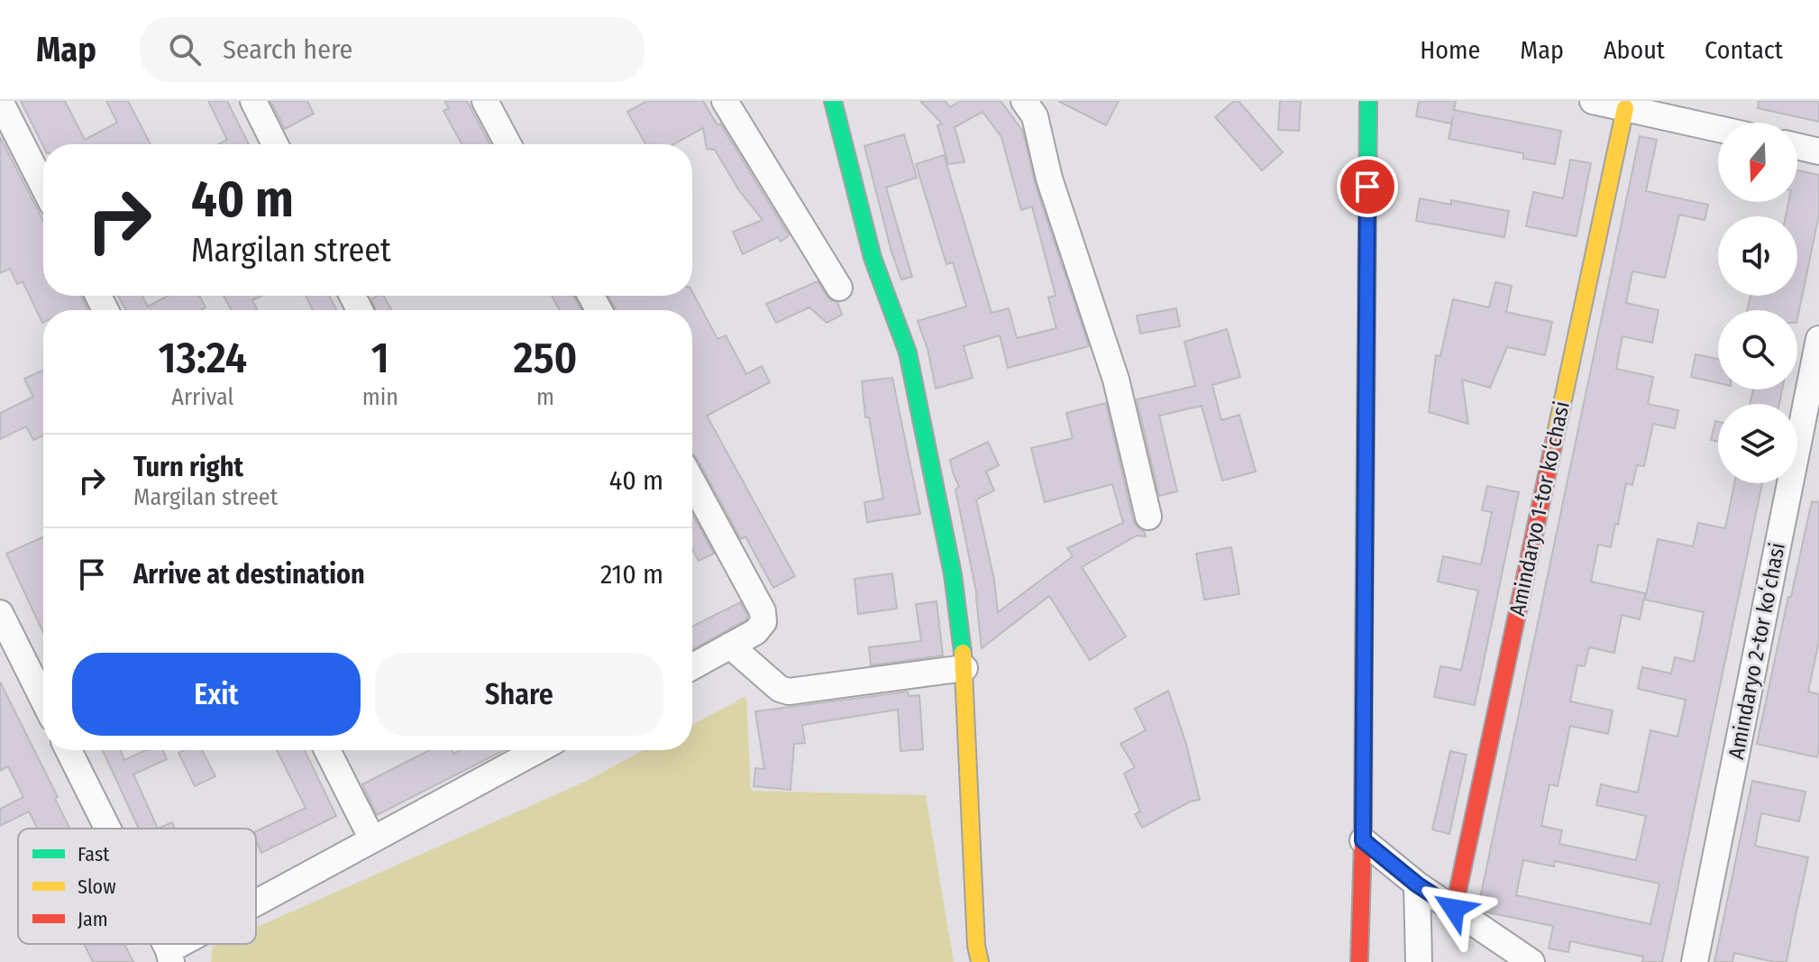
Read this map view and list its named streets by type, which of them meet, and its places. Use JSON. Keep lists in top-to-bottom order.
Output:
{
  "streets": {
    "street": ["Amindaryo 1-tor koʻchasi", "Amindaryo 2-tor koʻchasi"]
  },
  "legend": ["Fast", "Slow", "Jam"],
  "north": "bottom",
  "page": {
    "header": "Map",
    "search": "Search here",
    "nav": [
      "Home",
      "Map",
      "About",
      "Contact"
    ],
    "turn": ["40 m", "Margilan street"],
    "eta": [
      "13:24",
      "Arrival",
      "1",
      "min",
      "250",
      "m"
    ],
    "list": [
      {
        "name": "Turn right",
        "note": "Margilan street",
        "value": "40 m"
      },
      {
        "name": "Arrive at destination",
        "value": "210 m"
      }
    ],
    "buttons": ["Exit", "Share"]
  }
}
